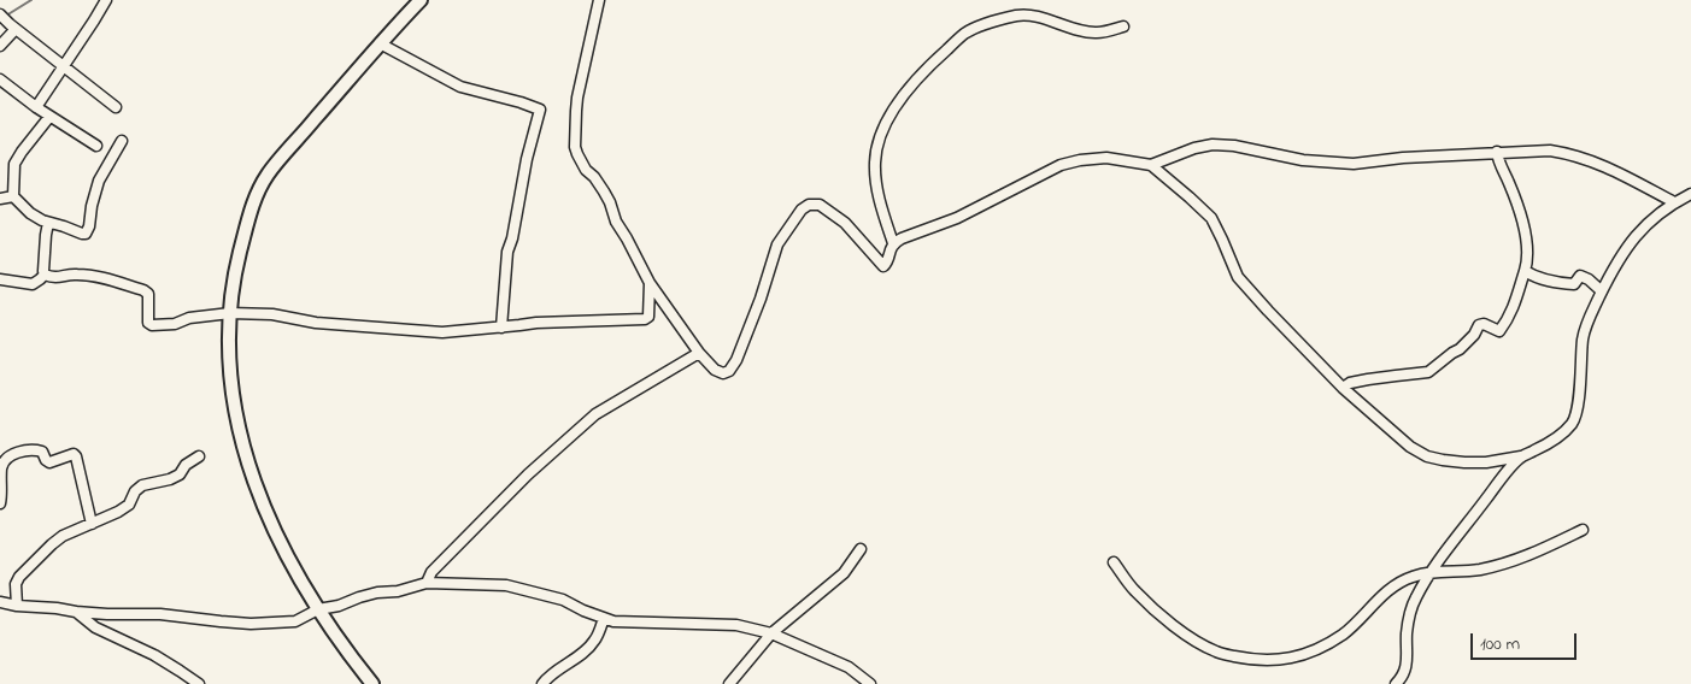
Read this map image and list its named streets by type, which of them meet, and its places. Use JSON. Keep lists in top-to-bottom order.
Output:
{
  "scale_bar": "100 m"
}
